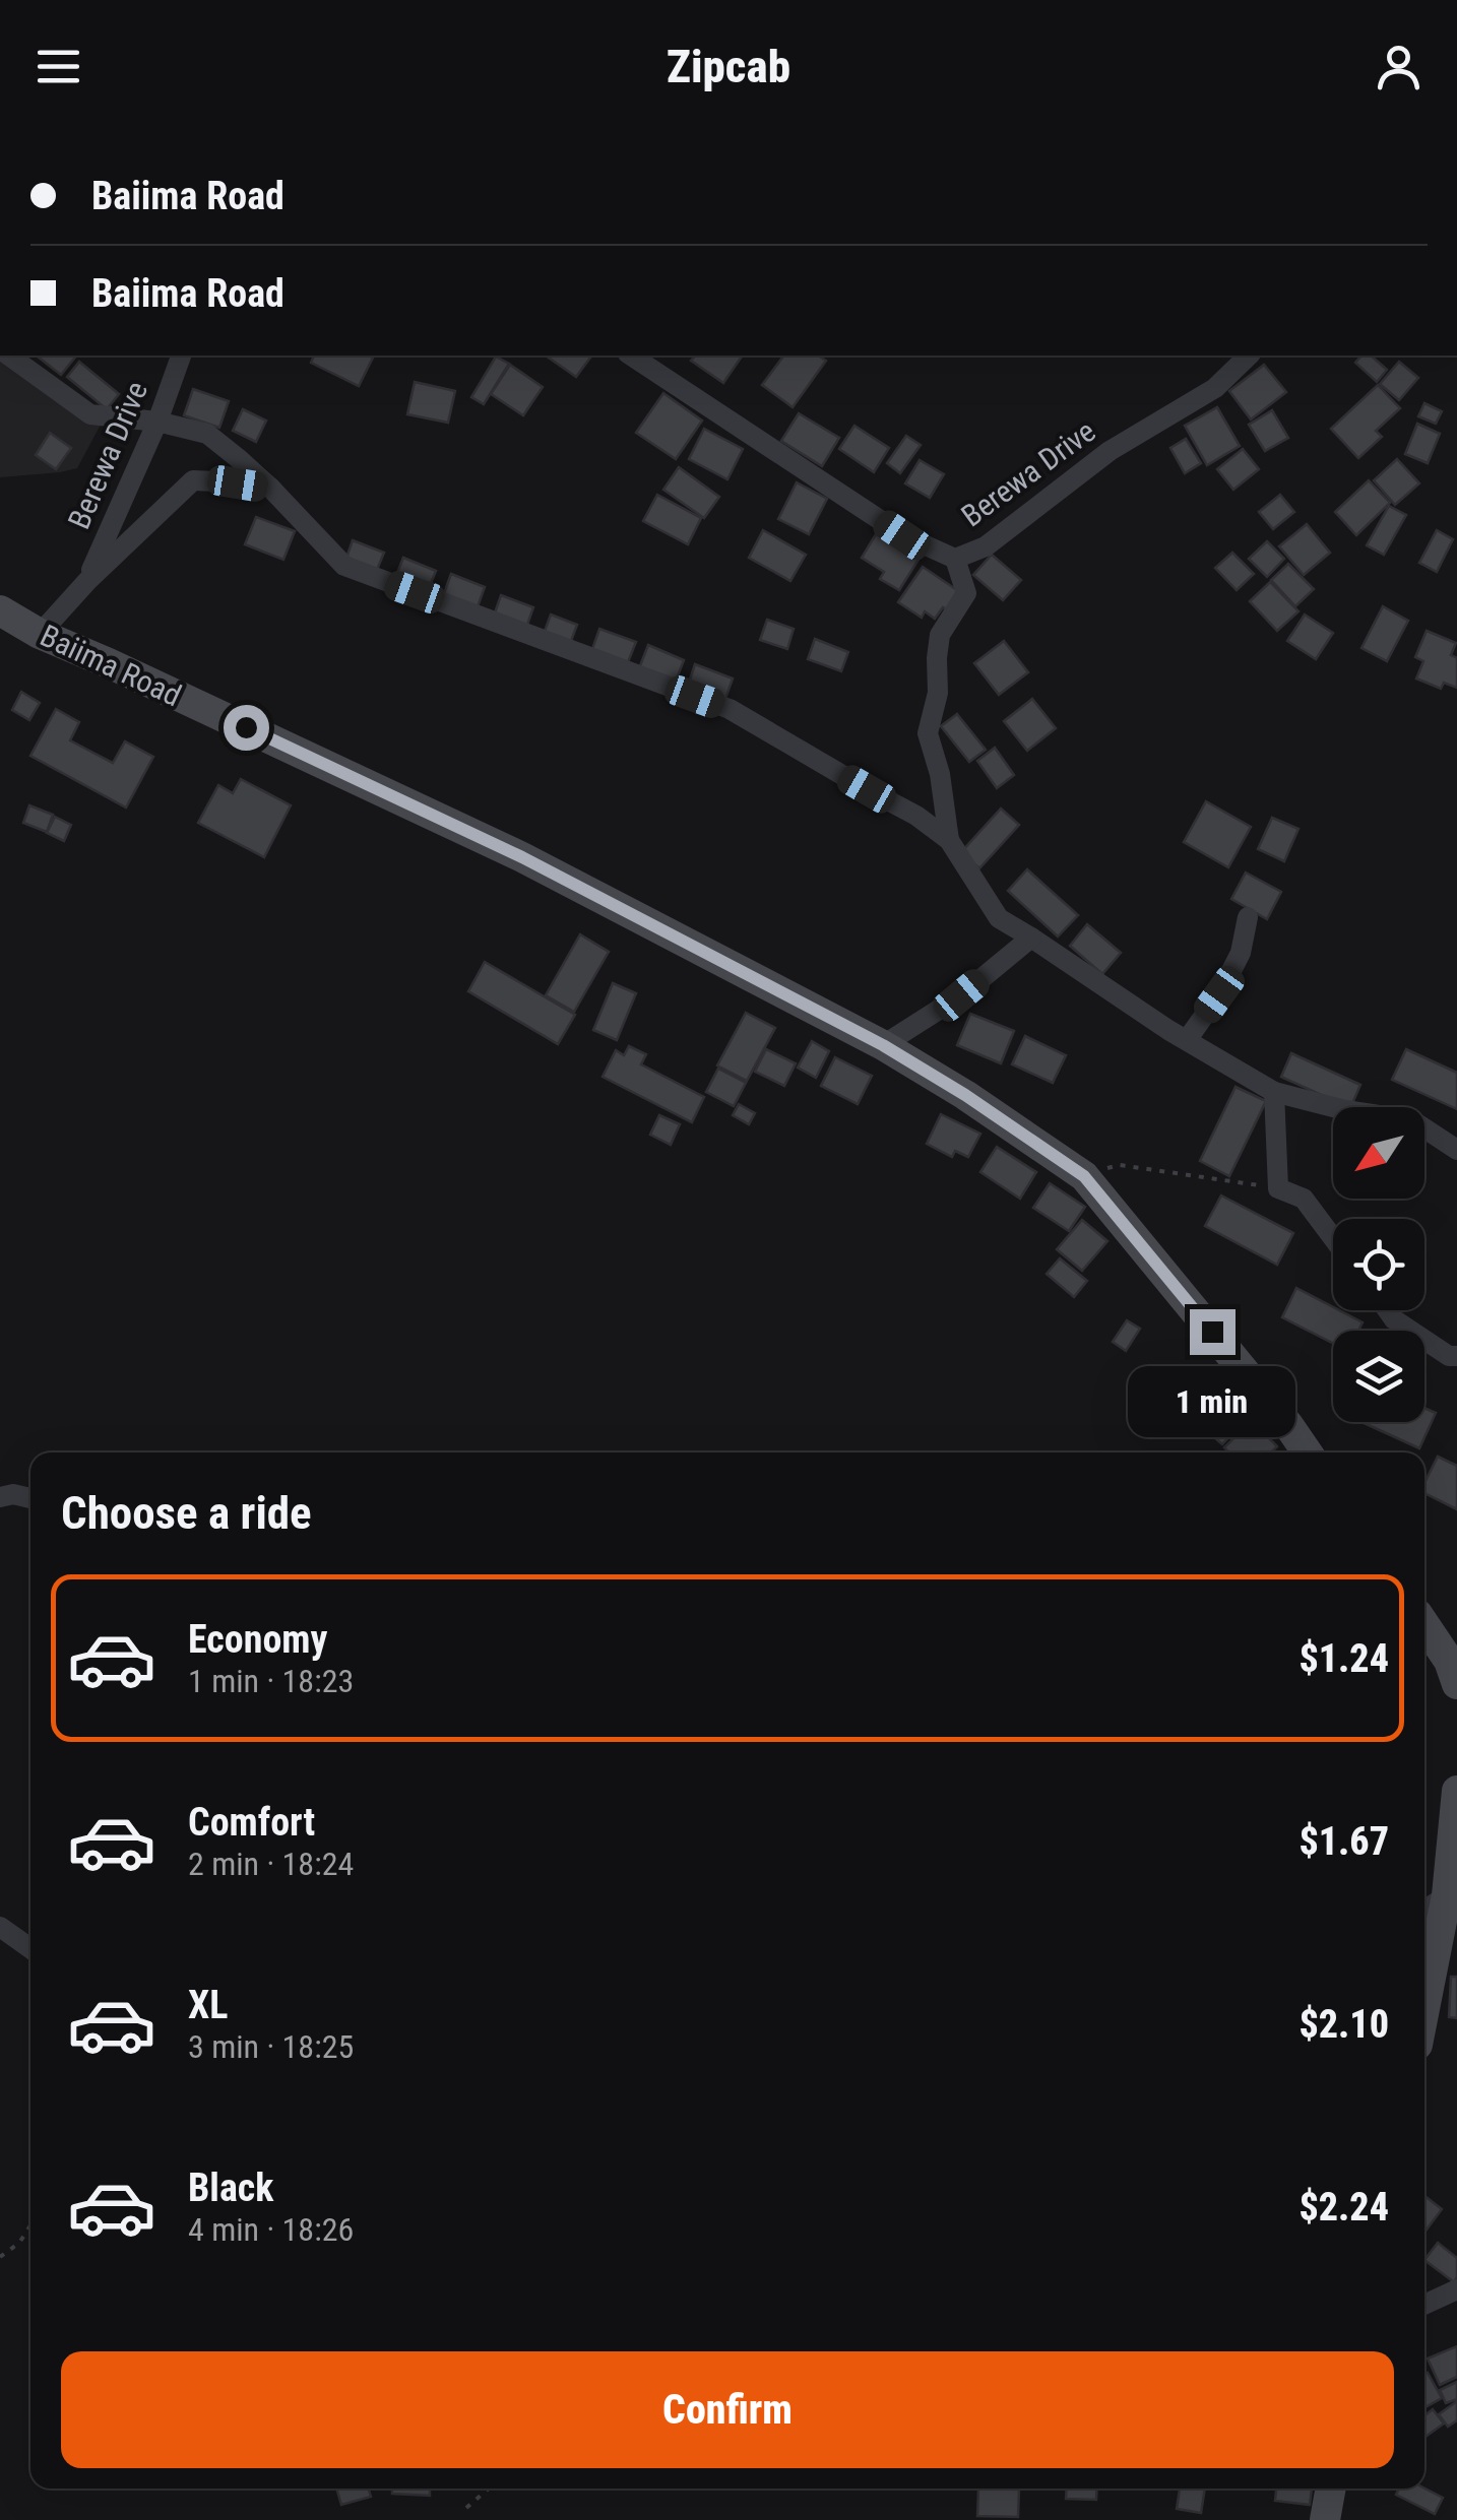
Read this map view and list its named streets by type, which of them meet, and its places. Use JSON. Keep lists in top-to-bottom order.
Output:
{
  "streets": {
    "street": ["Berewa Drive", "Baiima Road"]
  },
  "north": "bottom left",
  "page": {
    "header": "Zipcab",
    "banner": ["Baiima Road", "Baiima Road"],
    "bubble": "1 min",
    "heading": "Choose a ride",
    "list": [
      {
        "name": "Economy",
        "note": "1 min · 18:23",
        "value": "$1.24"
      },
      {
        "name": "Comfort",
        "note": "2 min · 18:24",
        "value": "$1.67"
      },
      {
        "name": "XL",
        "note": "3 min · 18:25",
        "value": "$2.10"
      },
      {
        "name": "Black",
        "note": "4 min · 18:26",
        "value": "$2.24"
      }
    ],
    "buttons": "Confirm"
  }
}
